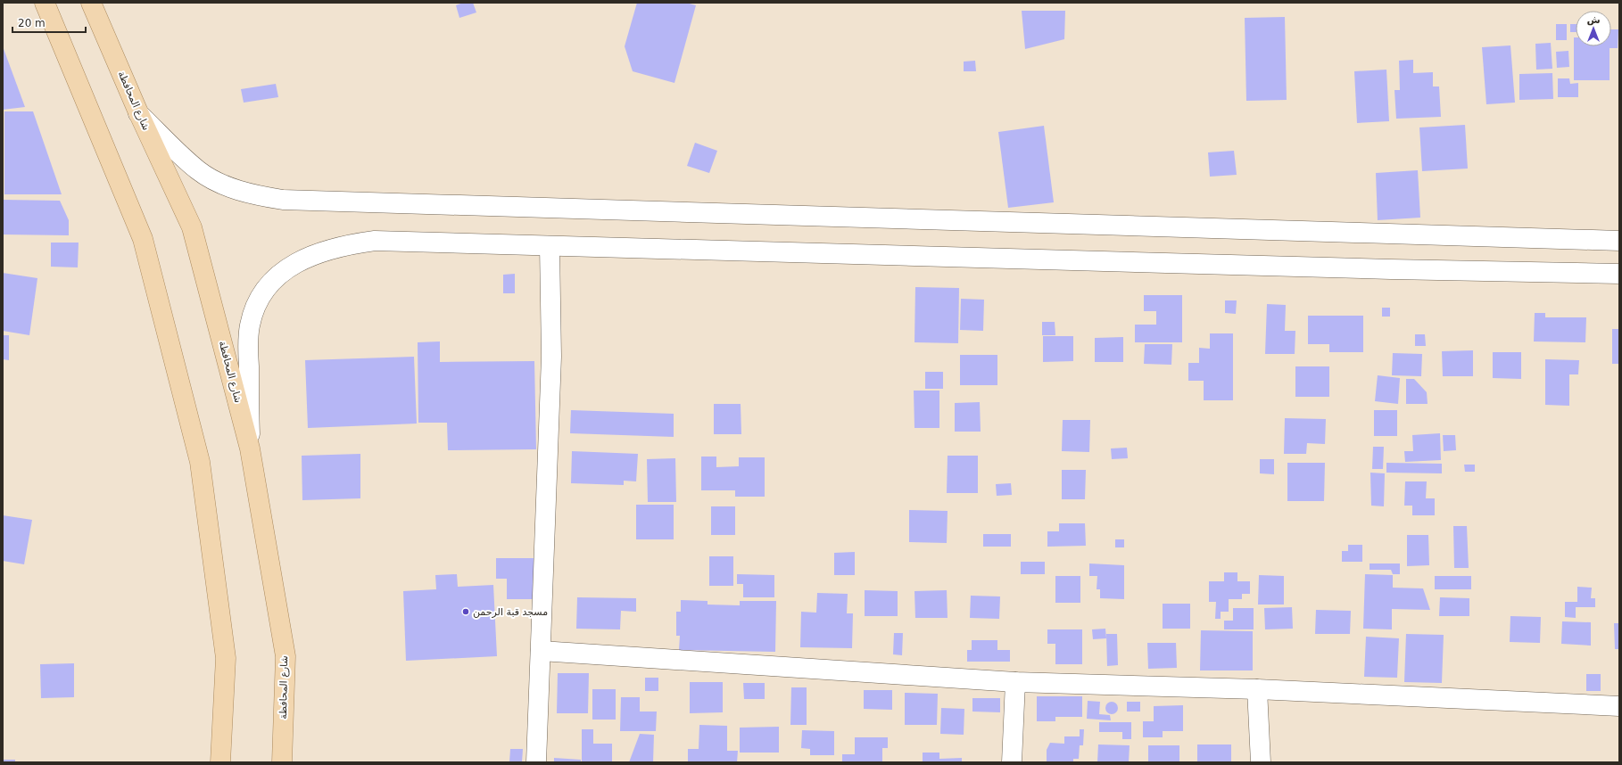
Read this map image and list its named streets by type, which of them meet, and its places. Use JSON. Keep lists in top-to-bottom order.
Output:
{
  "streets": {
    "main road": ["شارع المحافظة"]
  },
  "places": ["مسجد قبة الرحمن"],
  "scale_bar": "20 m",
  "north": "top"
}
